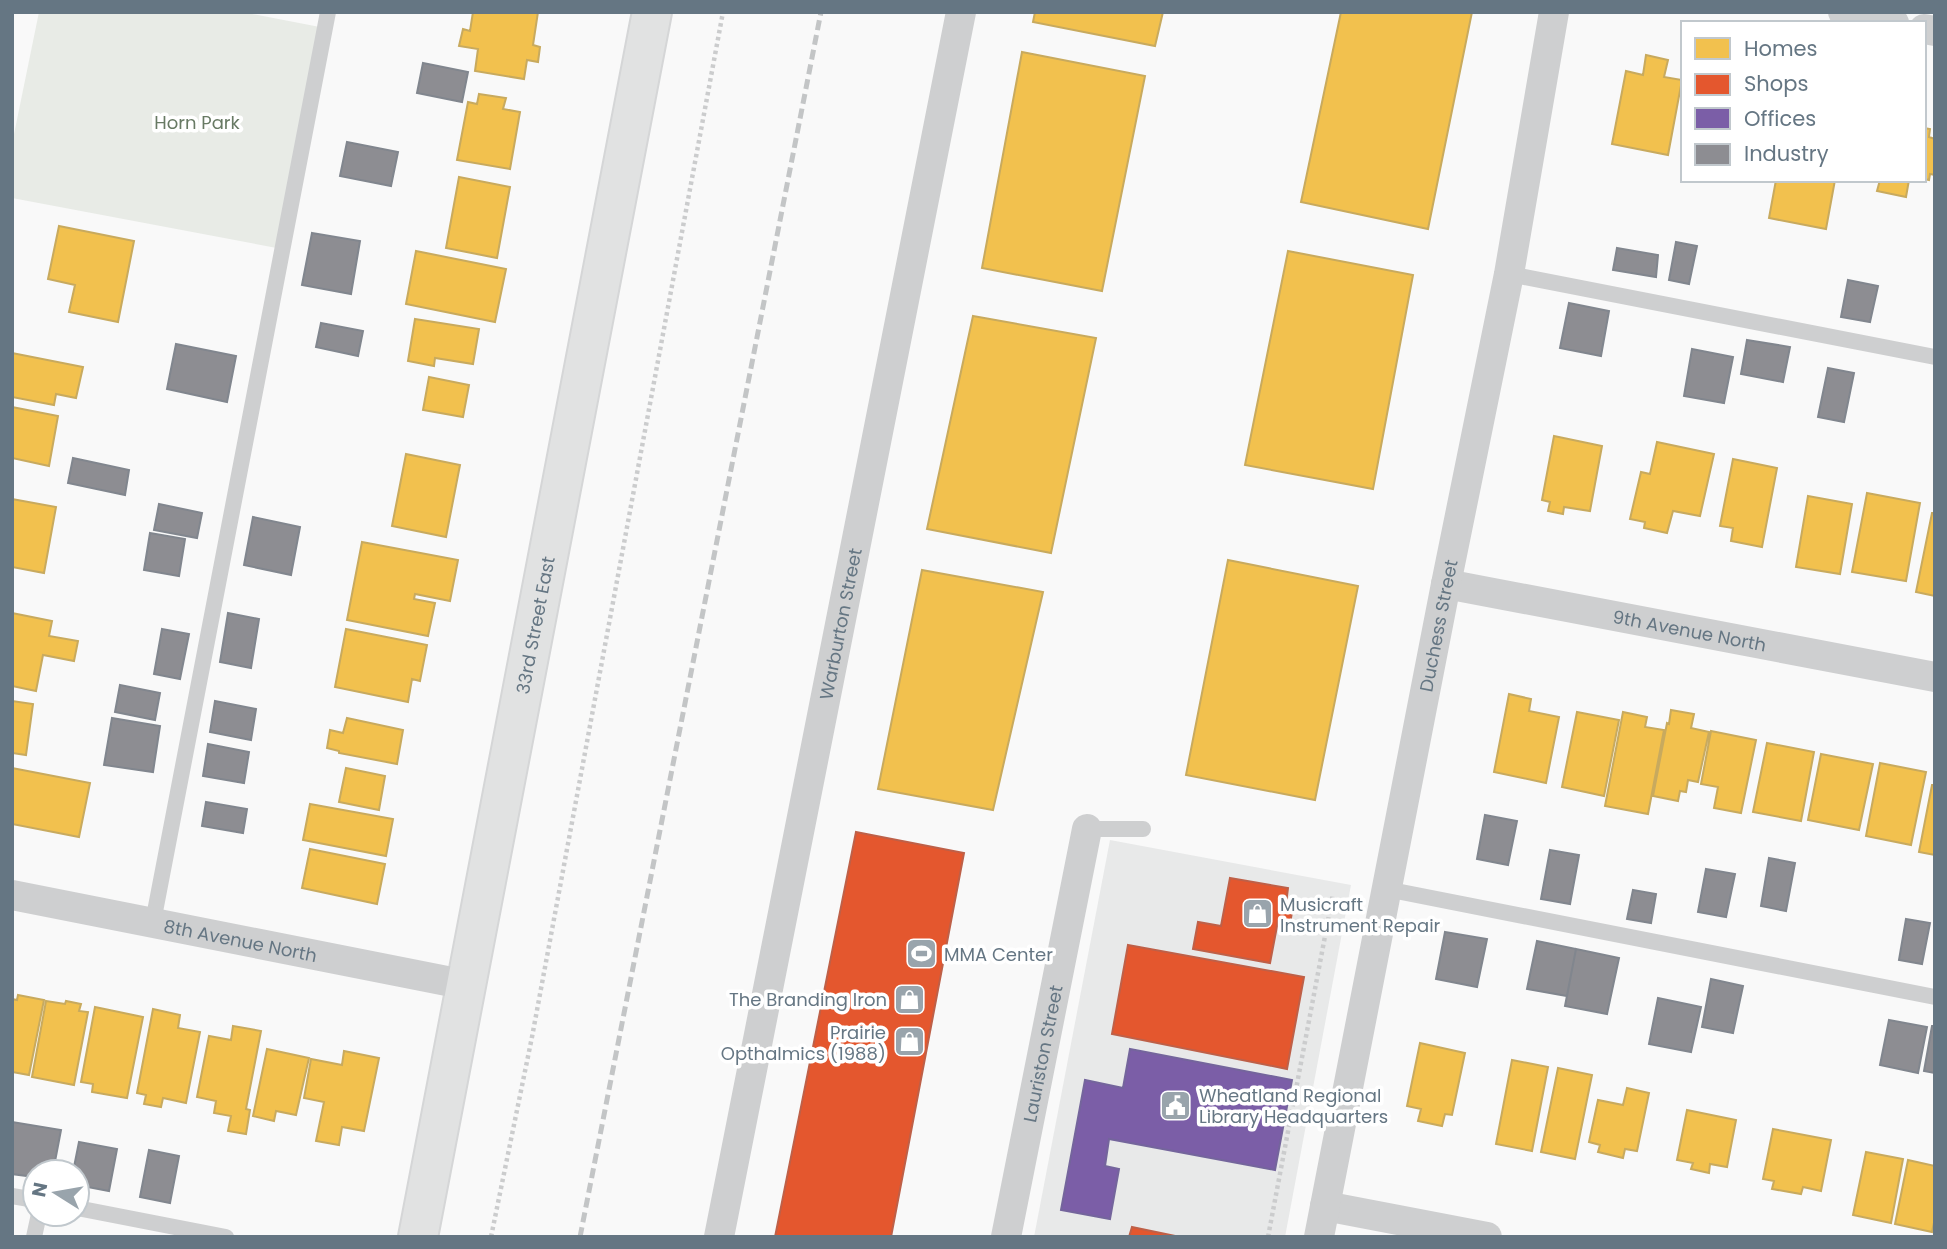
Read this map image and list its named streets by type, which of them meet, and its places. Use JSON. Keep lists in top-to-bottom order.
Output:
{
  "streets": {
    "street": [
      "33rd Street East",
      "Warburton Street",
      "Duchess Street",
      "9th Avenue North",
      "8th Avenue North",
      "Lauriston Street"
    ]
  },
  "crossings": [
    ["33rd Street East", "8th Avenue North"],
    ["Duchess Street", "9th Avenue North"]
  ],
  "parks": ["Horn Park"],
  "places": {
    "shop": ["Musicraft Instrument Repair", "The Branding Iron", "Prairie Opthalmics (1988)"],
    "sports": ["MMA Center"],
    "public building": ["Wheatland Regional Library Headquarters"]
  },
  "legend": [
    "Homes",
    "Shops",
    "Offices",
    "Industry"
  ],
  "north": "left"
}
